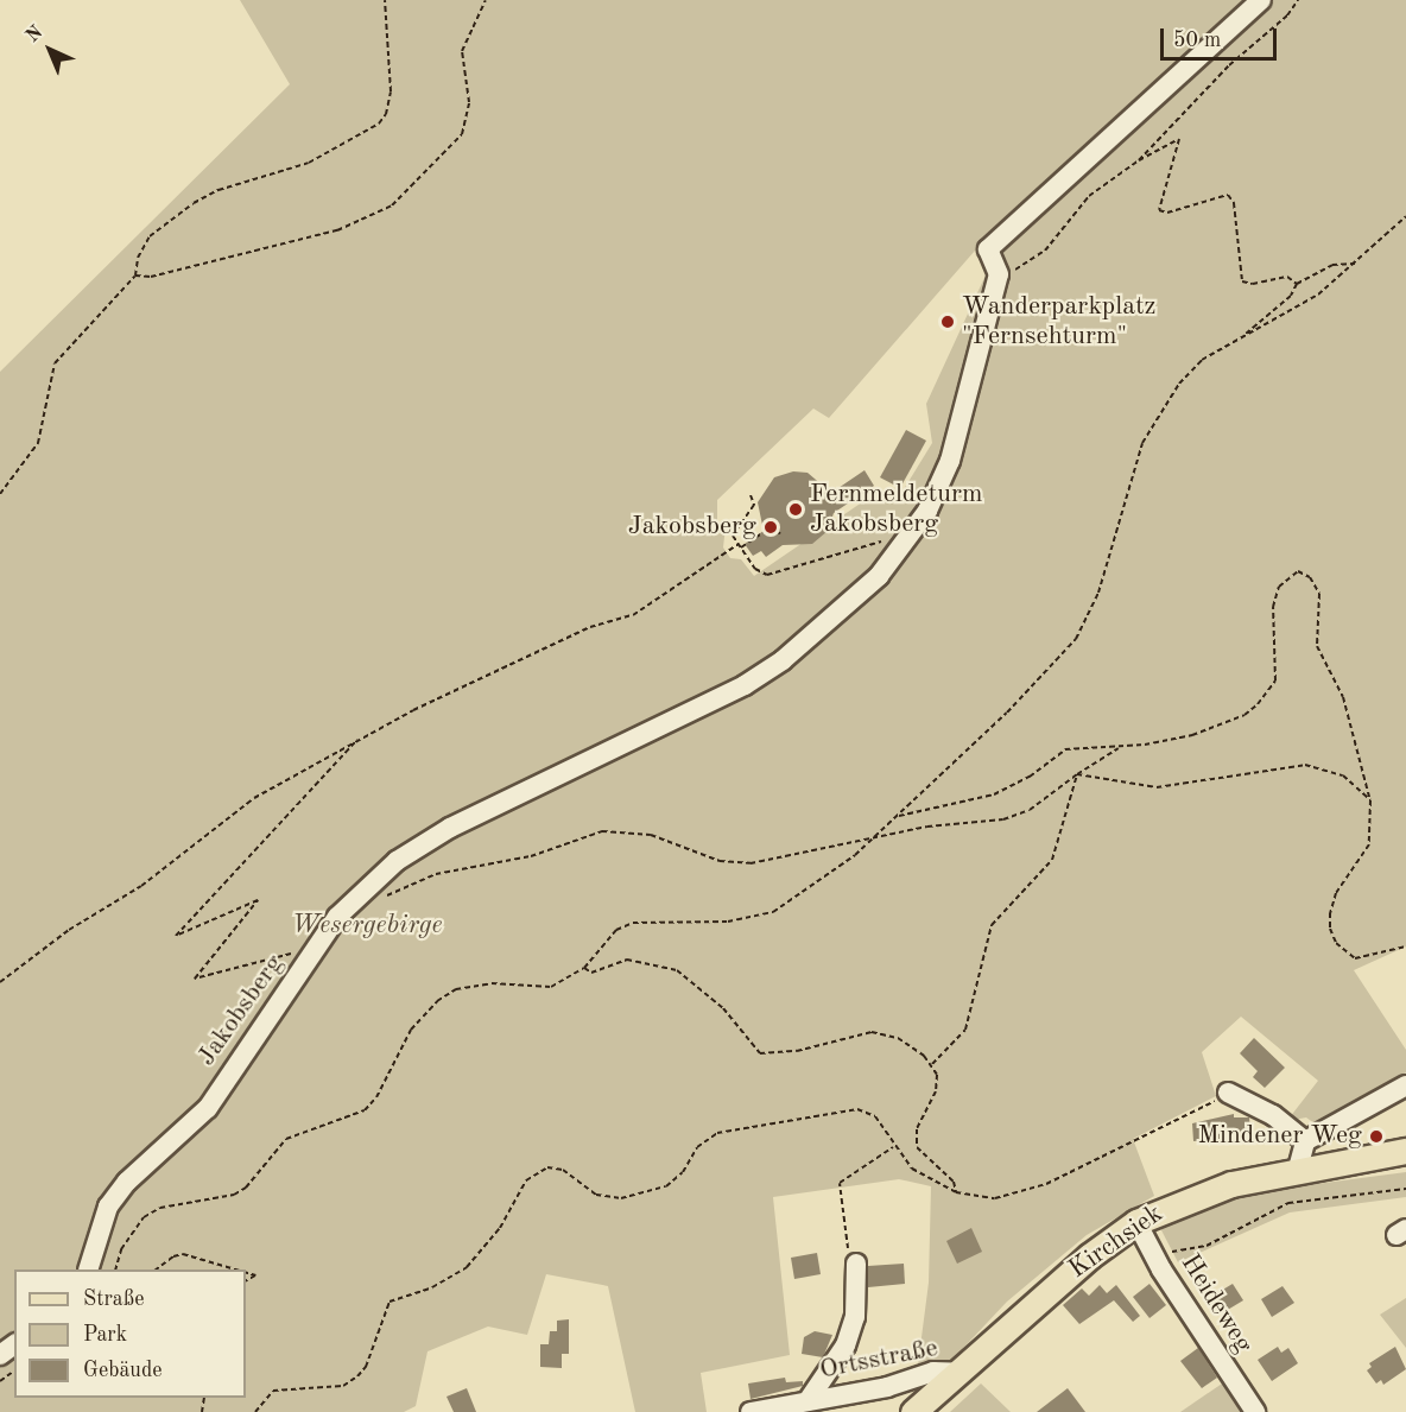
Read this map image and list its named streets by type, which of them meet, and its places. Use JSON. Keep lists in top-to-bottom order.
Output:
{
  "streets": {
    "main road": ["Kirchsiek"],
    "street": ["Jakobsberg", "Heideweg", "Ortsstraße"]
  },
  "crossings": [
    ["Kirchsiek", "Heideweg"],
    ["Kirchsiek", "Ortsstraße"]
  ],
  "parks": ["Wesergebirge"],
  "places": [
    "Wanderparkplatz \"Fernsehturm\"",
    "Fernmeldeturm Jakobsberg",
    "Jakobsberg",
    "Mindener Weg"
  ],
  "legend": ["Straße", "Park", "Gebäude"],
  "scale_bar": "50 m",
  "north": "top left"
}
